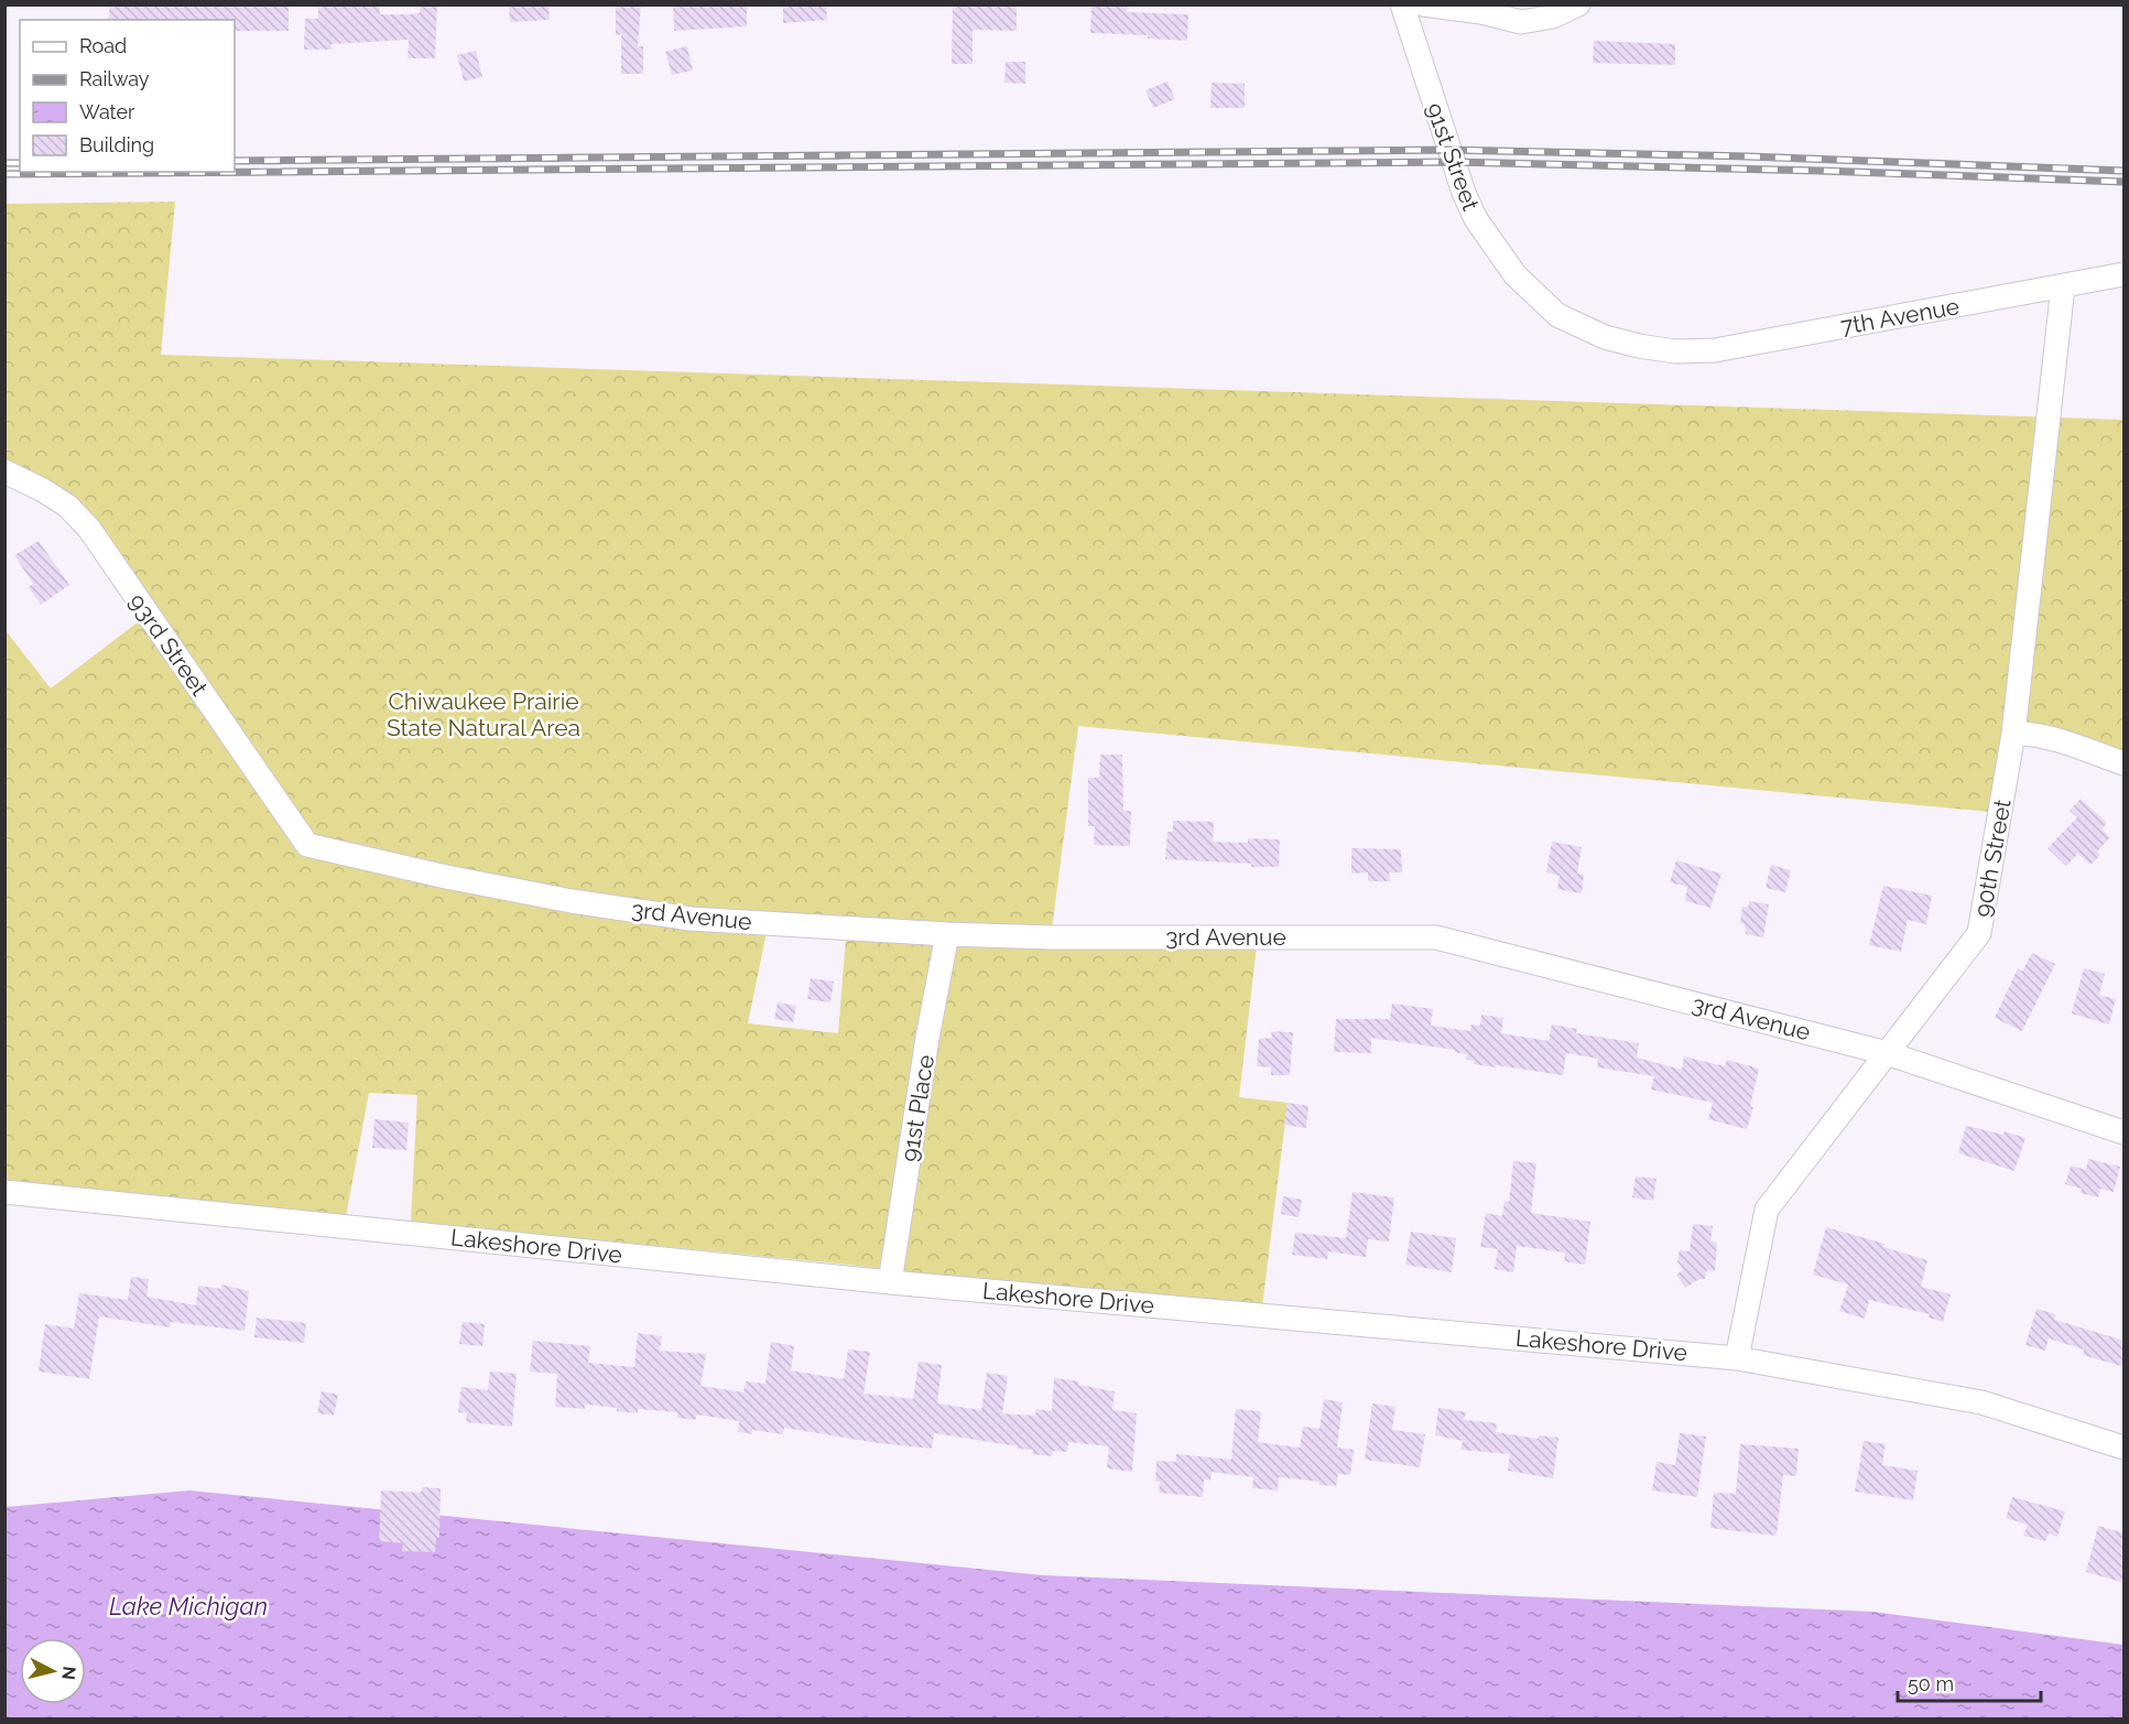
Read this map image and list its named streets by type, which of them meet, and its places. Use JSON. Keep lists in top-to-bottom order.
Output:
{
  "streets": {
    "street": [
      "91st Street",
      "7th Avenue",
      "93rd Street",
      "90th Street",
      "3rd Avenue",
      "91st Place",
      "Lakeshore Drive"
    ]
  },
  "crossings": [
    ["91st Street", "7th Avenue"],
    ["7th Avenue", "90th Street"],
    ["93rd Street", "3rd Avenue"],
    ["90th Street", "3rd Avenue"],
    ["90th Street", "Lakeshore Drive"],
    ["3rd Avenue", "91st Place"],
    ["91st Place", "Lakeshore Drive"]
  ],
  "water": ["Lake Michigan"],
  "parks": ["Chiwaukee Prairie State Natural Area"],
  "legend": [
    "Road",
    "Railway",
    "Water",
    "Building"
  ],
  "scale_bar": "50 m",
  "north": "right"
}
